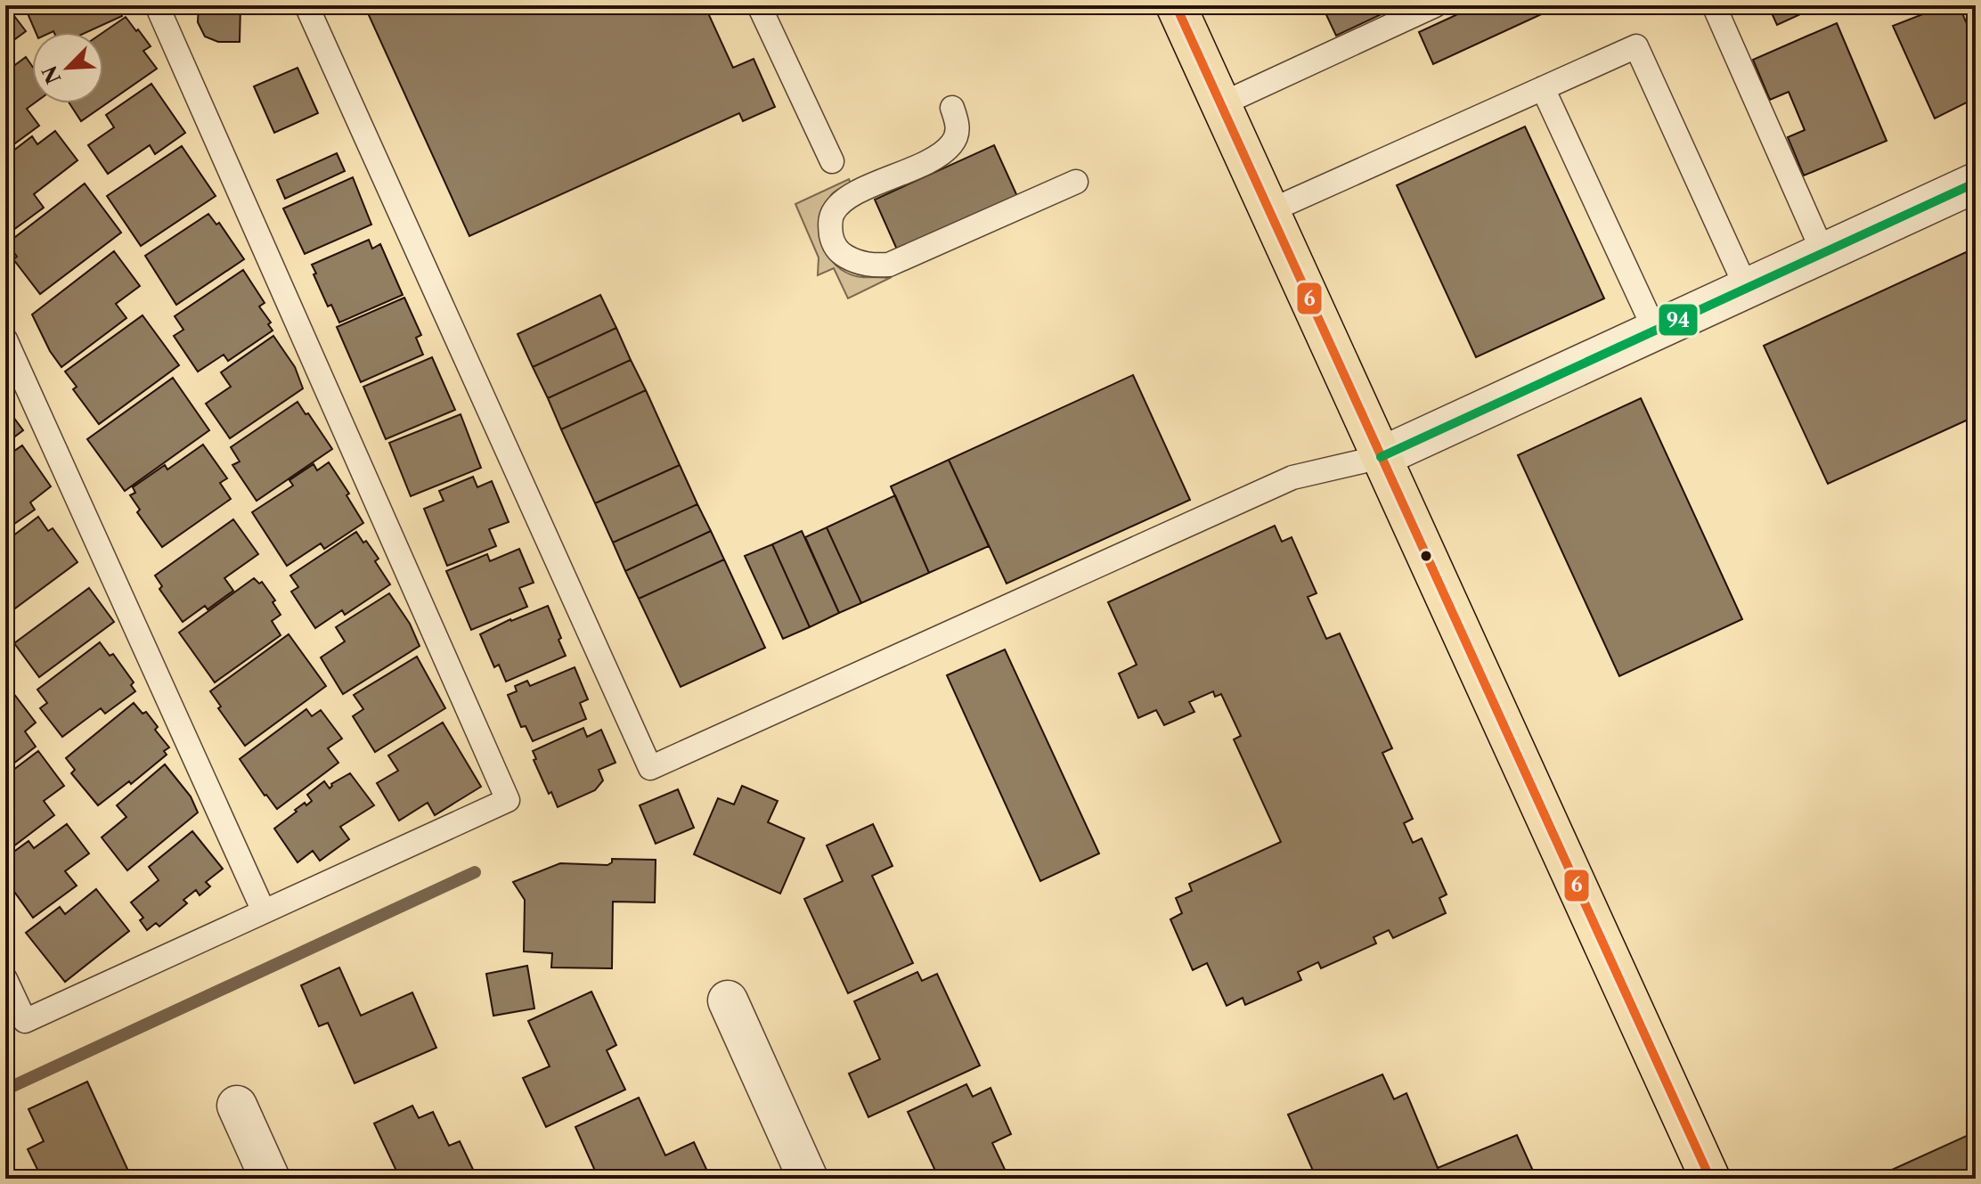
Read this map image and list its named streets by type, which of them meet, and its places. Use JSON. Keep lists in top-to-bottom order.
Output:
{
  "lines": ["transit line 6", "transit line 94"],
  "north": "bottom left"
}
